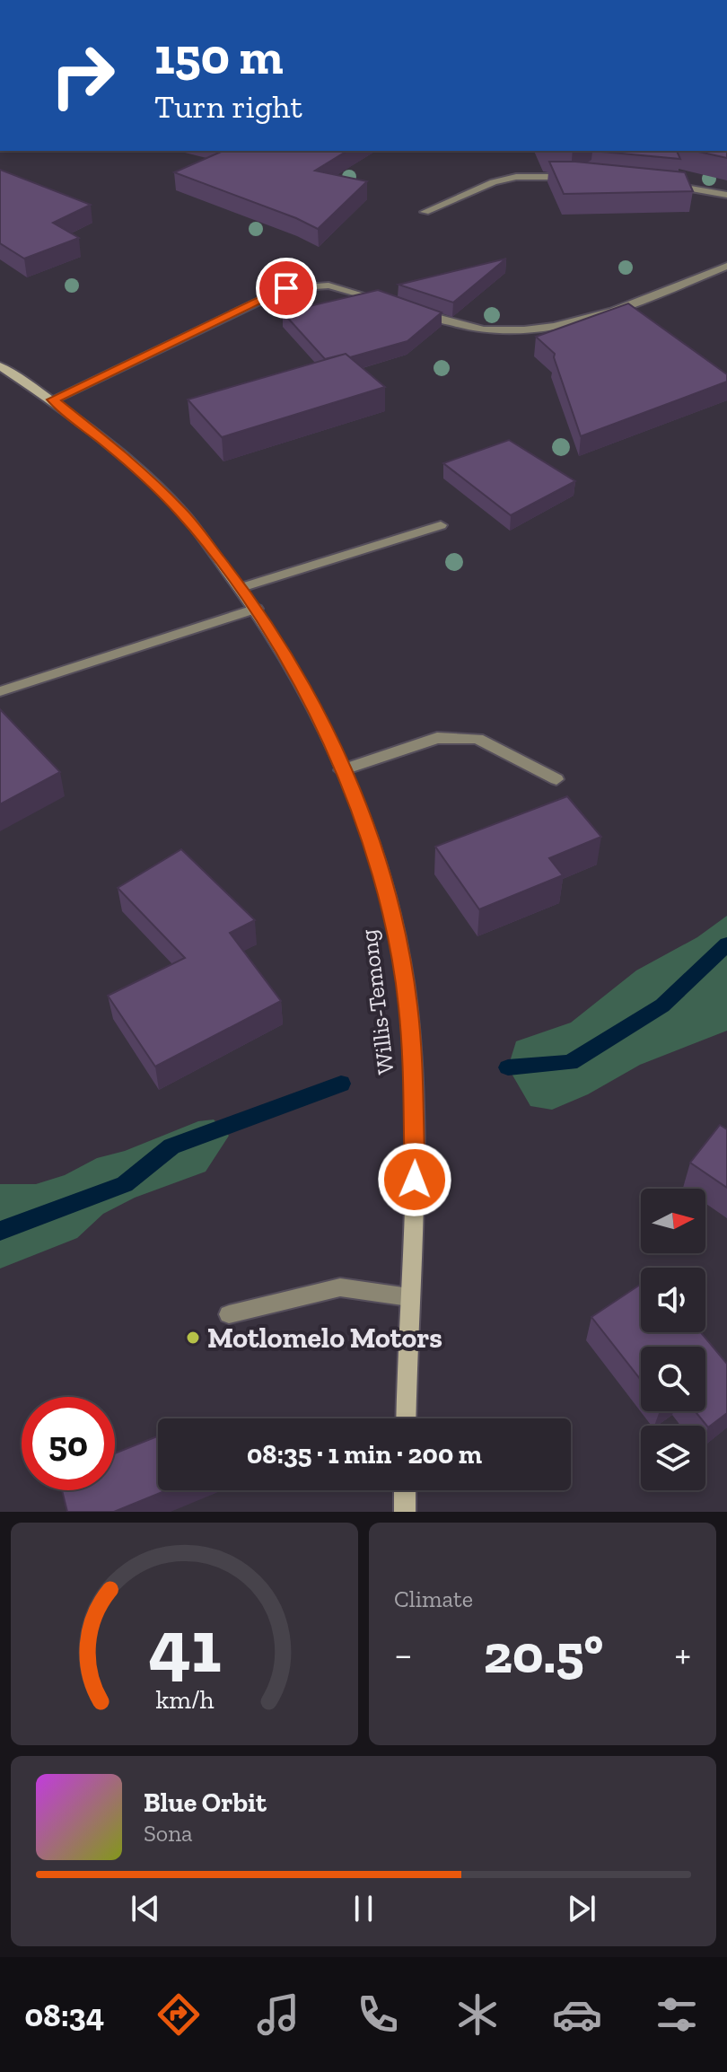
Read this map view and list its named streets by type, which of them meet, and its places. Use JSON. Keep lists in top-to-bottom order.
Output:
{
  "streets": {
    "main road": ["Willis-Temong"]
  },
  "places": ["Motlomelo Motors"],
  "north": "right",
  "page": {
    "turn": ["150 m", "Turn right"],
    "limit": "50",
    "trip": "08:35 · 1 min · 200 m",
    "tile": "Climate",
    "heat": ["−", "20.5°", "+"],
    "song": ["Blue Orbit", "Sona"],
    "tabs": "08:34",
    "gauge": ["41", "km/h"]
  }
}
